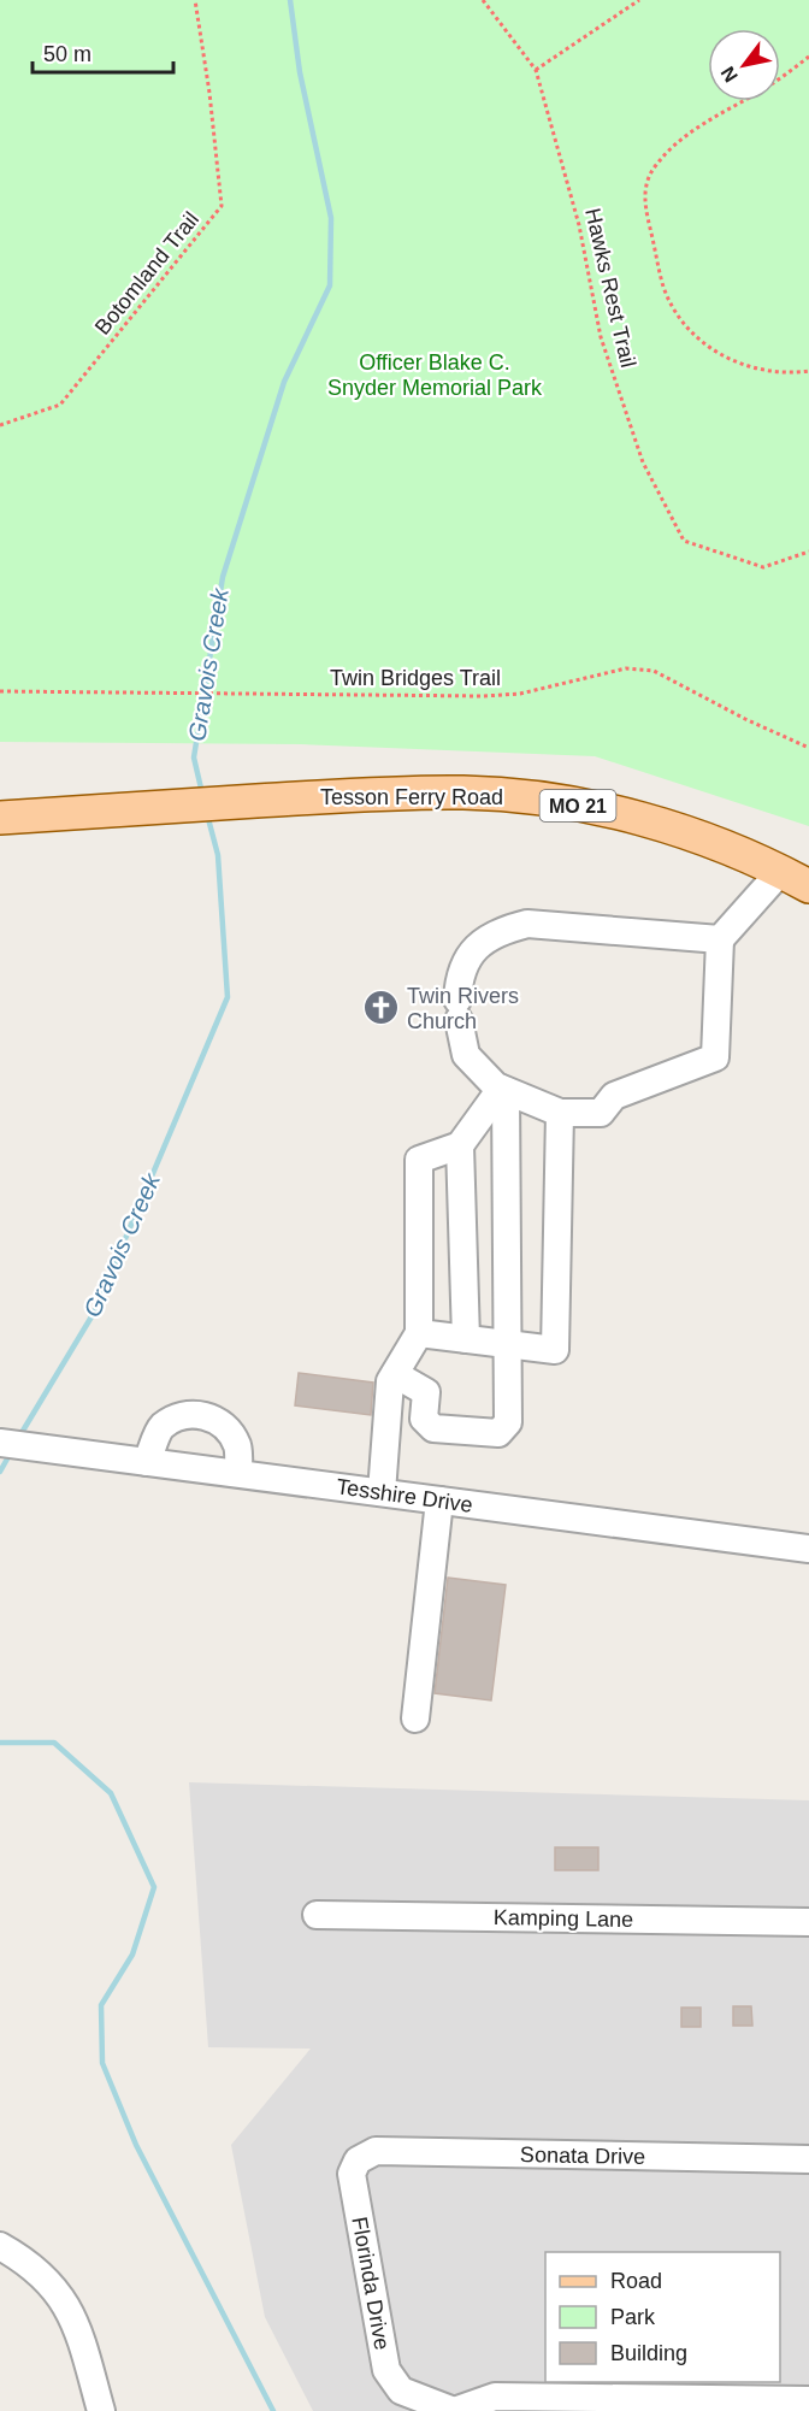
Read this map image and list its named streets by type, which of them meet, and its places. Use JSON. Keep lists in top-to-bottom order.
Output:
{
  "streets": {
    "main road": ["Tesson Ferry Road", "MO 21"],
    "street": [
      "Tesshire Drive",
      "Kamping Lane",
      "Sonata Drive",
      "Florinda Drive"
    ],
    "path": ["Botomland Trail", "Hawks Rest Trail", "Twin Bridges Trail"]
  },
  "crossings": [
    ["Sonata Drive", "Florinda Drive"]
  ],
  "water": ["Gravois Creek"],
  "parks": ["Officer Blake C. Snyder Memorial Park"],
  "places": {
    "church": ["Twin Rivers Church"]
  },
  "legend": ["Road", "Park", "Building"],
  "scale_bar": "50 m",
  "north": "bottom left"
}
